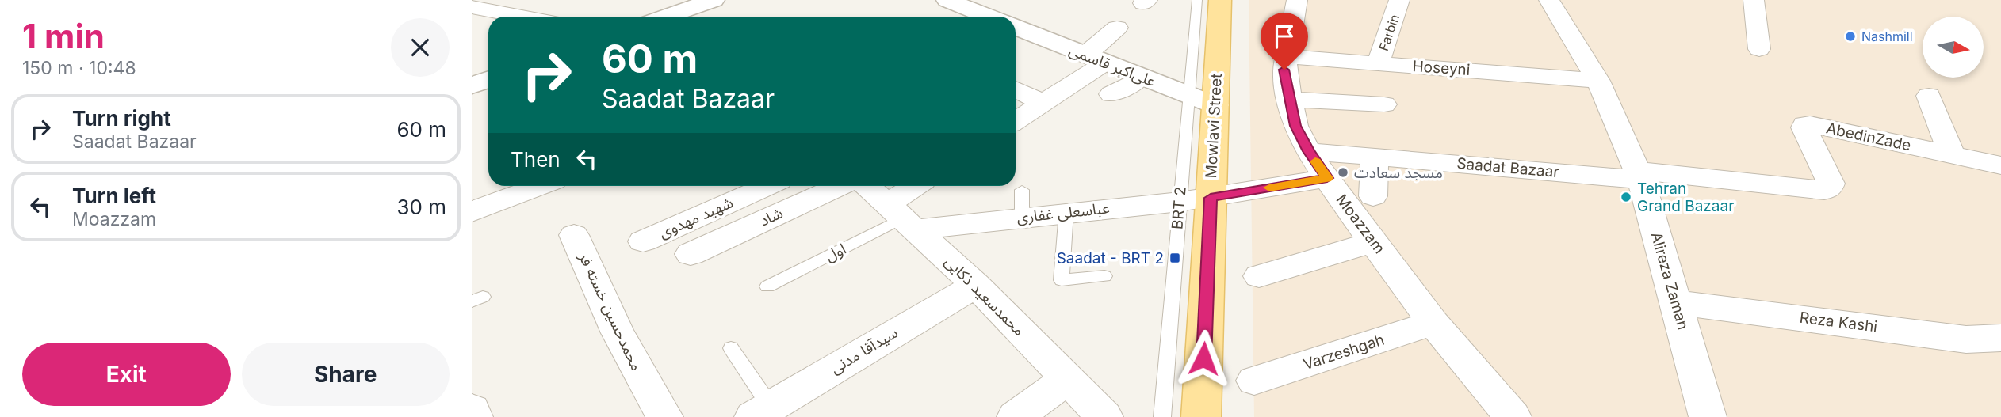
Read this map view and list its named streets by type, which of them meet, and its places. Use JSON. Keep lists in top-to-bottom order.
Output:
{
  "streets": {
    "main road": ["Mowlavi Street"],
    "street": [
      "Farbin",
      "علی‌اکبر قاسمی",
      "Hoseyni",
      "AbedinZade",
      "Saadat Bazaar",
      "عباسعلی غفاری",
      "شاد",
      "شهید مهدوی",
      "Moazzam",
      "Alireza Zaman",
      "محمدسعید ذکایی",
      "محمدحسین خسته فر",
      "Reza Kashi",
      "سیدآقا مدنی",
      "Varzeshgah"
    ],
    "lane": ["BRT 2", "اول"]
  },
  "crossings": [
    ["Farbin", "Hoseyni"],
    ["علی‌اکبر قاسمی", "Mowlavi Street"],
    ["علی‌اکبر قاسمی", "BRT 2"],
    ["Hoseyni", "Moazzam"],
    ["Hoseyni", "Alireza Zaman"],
    ["Mowlavi Street", "BRT 2"],
    ["Mowlavi Street", "عباسعلی غفاری"],
    ["AbedinZade", "Saadat Bazaar"],
    ["Saadat Bazaar", "Moazzam"],
    ["Saadat Bazaar", "Alireza Zaman"],
    ["BRT 2", "عباسعلی غفاری"],
    ["عباسعلی غفاری", "اول"],
    ["عباسعلی غفاری", "محمدسعید ذکایی"],
    ["Moazzam", "Varzeshgah"],
    ["اول", "محمدسعید ذکایی"],
    ["Alireza Zaman", "Reza Kashi"],
    ["محمدسعید ذکایی", "سیدآقا مدنی"]
  ],
  "places": {
    "other": ["Nashmill", "مسجد سعادت", "Tehran Grand Bazaar"],
    "transit": ["Saadat - BRT 2"]
  },
  "north": "right",
  "page": {
    "heading": ["1 min", "150 m · 10:48"],
    "turn": ["60 m", "Saadat Bazaar"],
    "list": [
      {
        "name": "Turn right",
        "note": "Saadat Bazaar",
        "value": "60 m"
      },
      {
        "name": "Turn left",
        "note": "Moazzam",
        "value": "30 m"
      }
    ],
    "then": "Then",
    "buttons": ["Exit", "Share"]
  }
}
